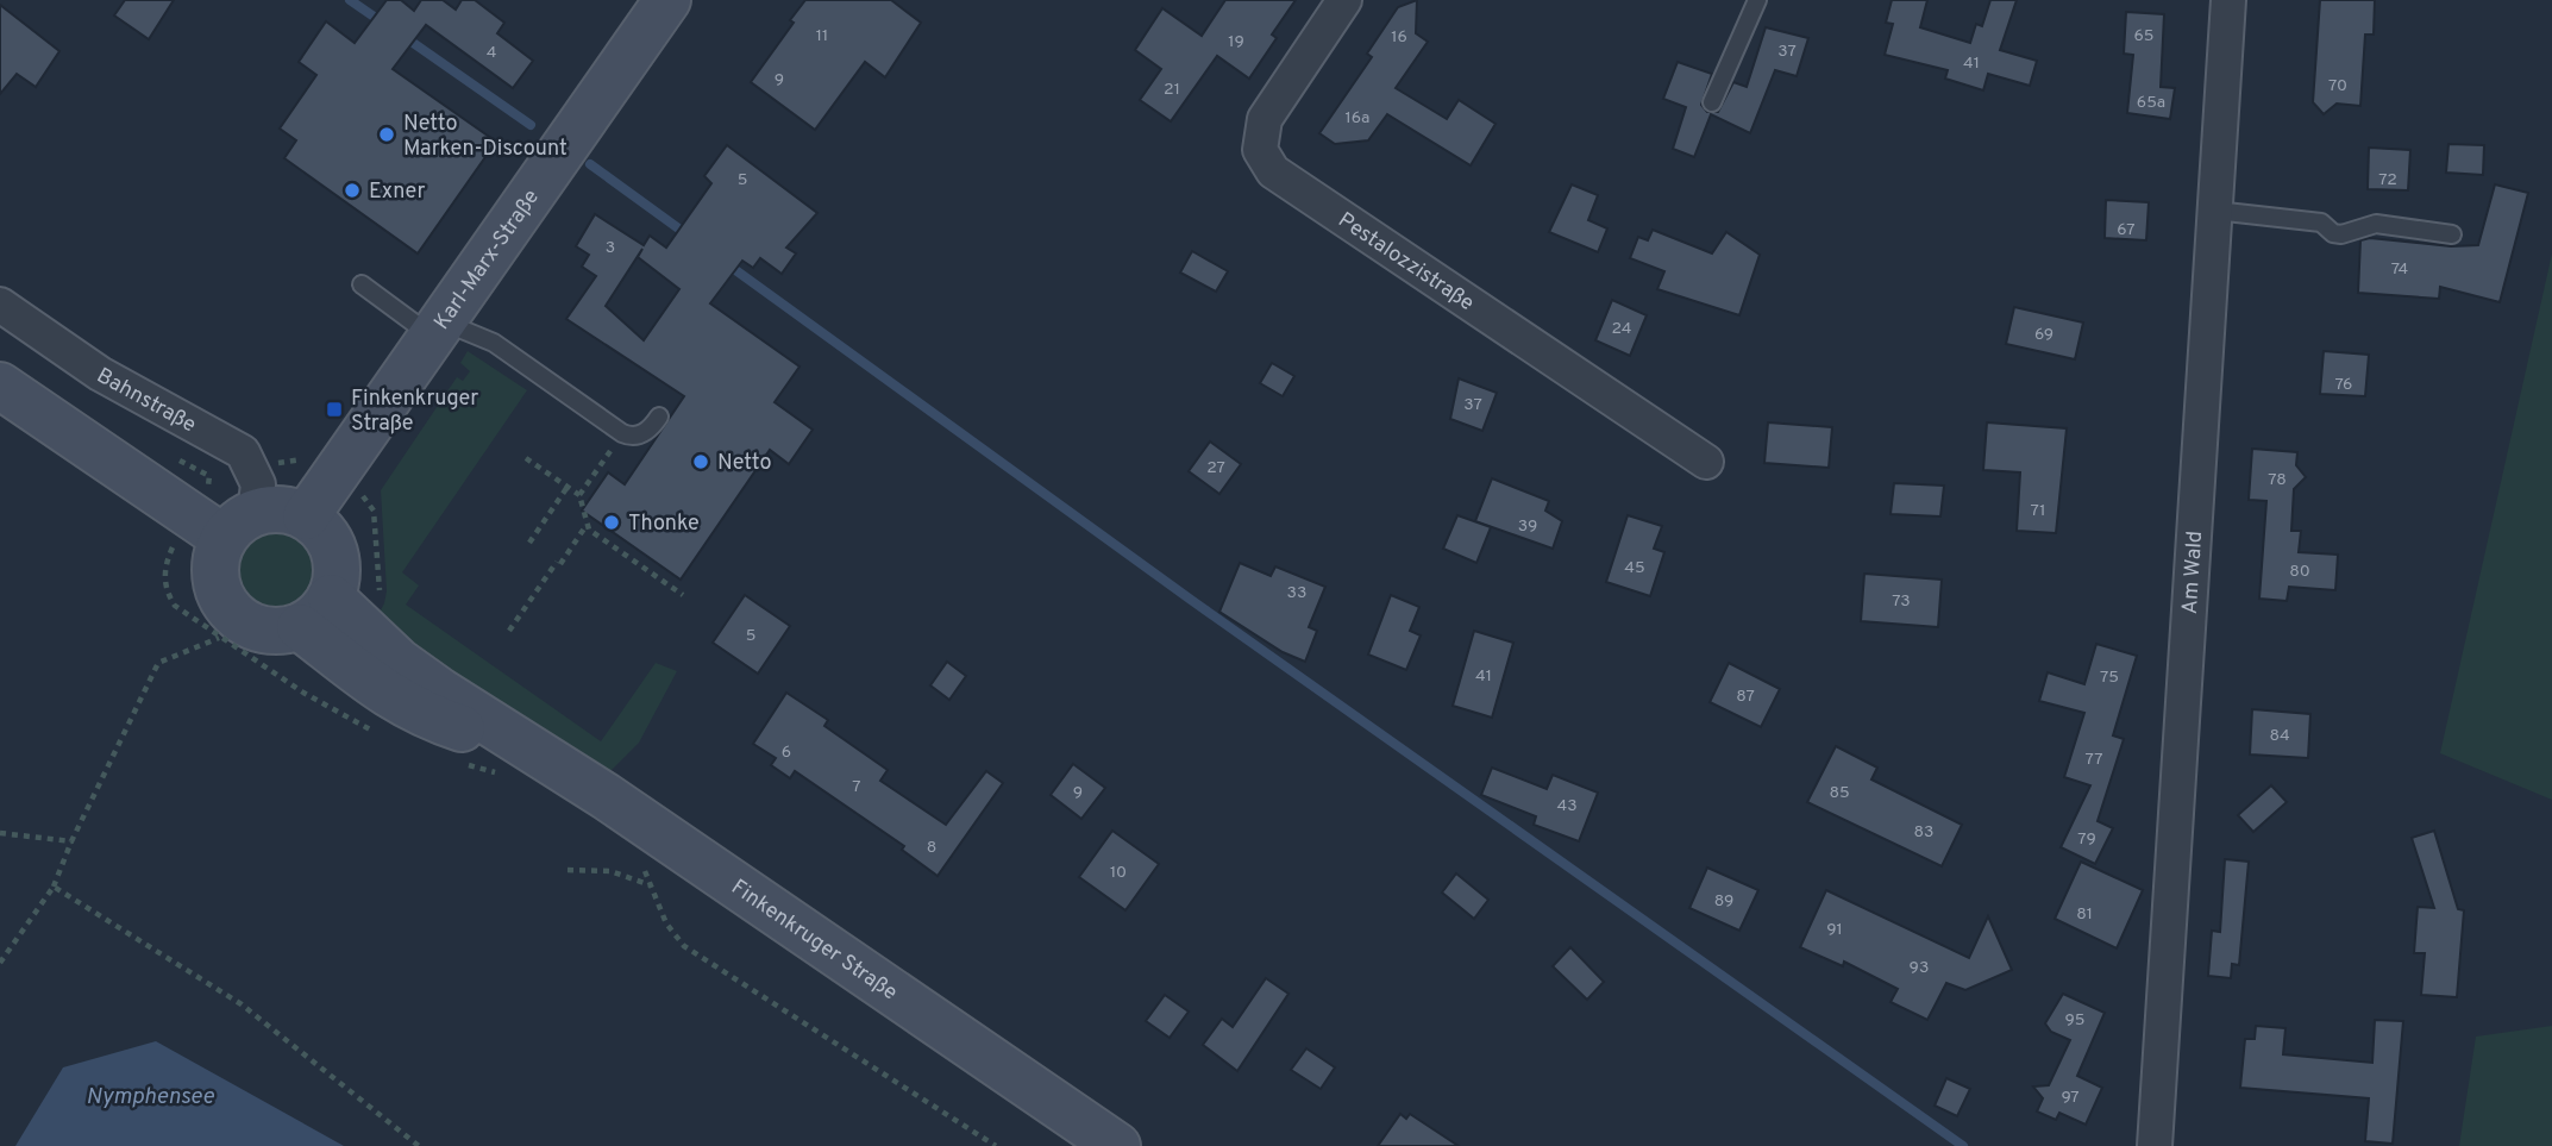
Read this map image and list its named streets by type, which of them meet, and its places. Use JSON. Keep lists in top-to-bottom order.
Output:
{
  "streets": {
    "main road": ["Karl-Marx-Straße", "Finkenkruger Straße"],
    "street": ["Pestalozzistraße", "Bahnstraße", "Am Wald"]
  },
  "crossings": [
    ["Karl-Marx-Straße", "Bahnstraße"],
    ["Karl-Marx-Straße", "Finkenkruger Straße"],
    ["Bahnstraße", "Finkenkruger Straße"]
  ],
  "water": ["Nymphensee"],
  "places": {
    "other": [
      "Netto Marken-Discount",
      "Exner",
      "Netto",
      "Thonke"
    ],
    "transit": ["Finkenkruger Straße"]
  },
  "house_numbers": [
    "11",
    "65",
    "16",
    "19",
    "37",
    "4",
    "41",
    "9",
    "70",
    "21",
    "65a",
    "16a",
    "5",
    "72",
    "67",
    "3",
    "74",
    "24",
    "69",
    "76",
    "37",
    "27",
    "78",
    "71",
    "39",
    "45",
    "80",
    "33",
    "73",
    "5",
    "41",
    "75",
    "87",
    "84",
    "6",
    "77",
    "7",
    "9",
    "85",
    "43",
    "83",
    "79",
    "8",
    "10",
    "89",
    "81",
    "91",
    "93",
    "95",
    "97"
  ]
}
